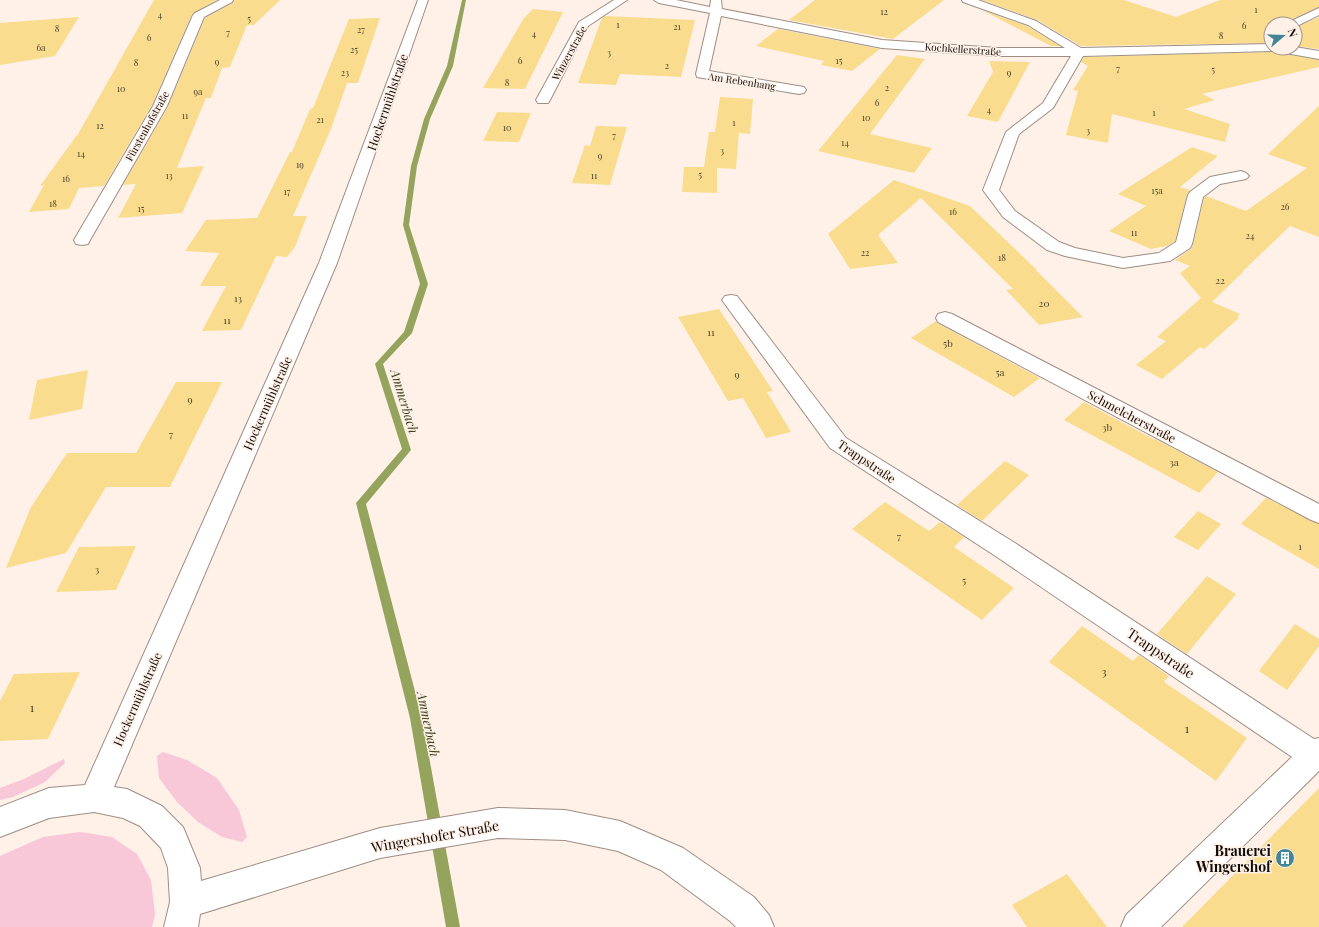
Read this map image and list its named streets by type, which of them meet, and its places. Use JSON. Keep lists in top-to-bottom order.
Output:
{
  "streets": {
    "street": [
      "Kochkellerstraße",
      "Winzerstraße",
      "Am Rebenhang",
      "Hockermühlstraße",
      "Fürstenhofstraße",
      "Schmelcherstraße",
      "Trappstraße",
      "Wingershofer Straße"
    ]
  },
  "crossings": [
    ["Kochkellerstraße", "Am Rebenhang"]
  ],
  "water": ["Ammerbach"],
  "places": {
    "building": ["Brauerei Wingershof"]
  },
  "house_numbers": [
    "1",
    "12",
    "4",
    "5",
    "1",
    "6",
    "21",
    "8",
    "27",
    "7",
    "4",
    "8",
    "6",
    "6a",
    "25",
    "3",
    "6",
    "15",
    "9",
    "8",
    "2",
    "7",
    "5",
    "23",
    "9",
    "8",
    "2",
    "10",
    "9a",
    "6",
    "4",
    "1",
    "11",
    "10",
    "21",
    "1",
    "12",
    "10",
    "3",
    "7",
    "14",
    "3",
    "14",
    "9",
    "19",
    "5",
    "13",
    "11",
    "16",
    "15a",
    "17",
    "18",
    "26",
    "15",
    "16",
    "11",
    "24",
    "22",
    "18",
    "22",
    "13",
    "20",
    "11",
    "11",
    "5b",
    "5a",
    "9",
    "9",
    "3b",
    "7",
    "3a",
    "7",
    "1",
    "3",
    "5",
    "3",
    "1",
    "1"
  ],
  "north": "right"
}
